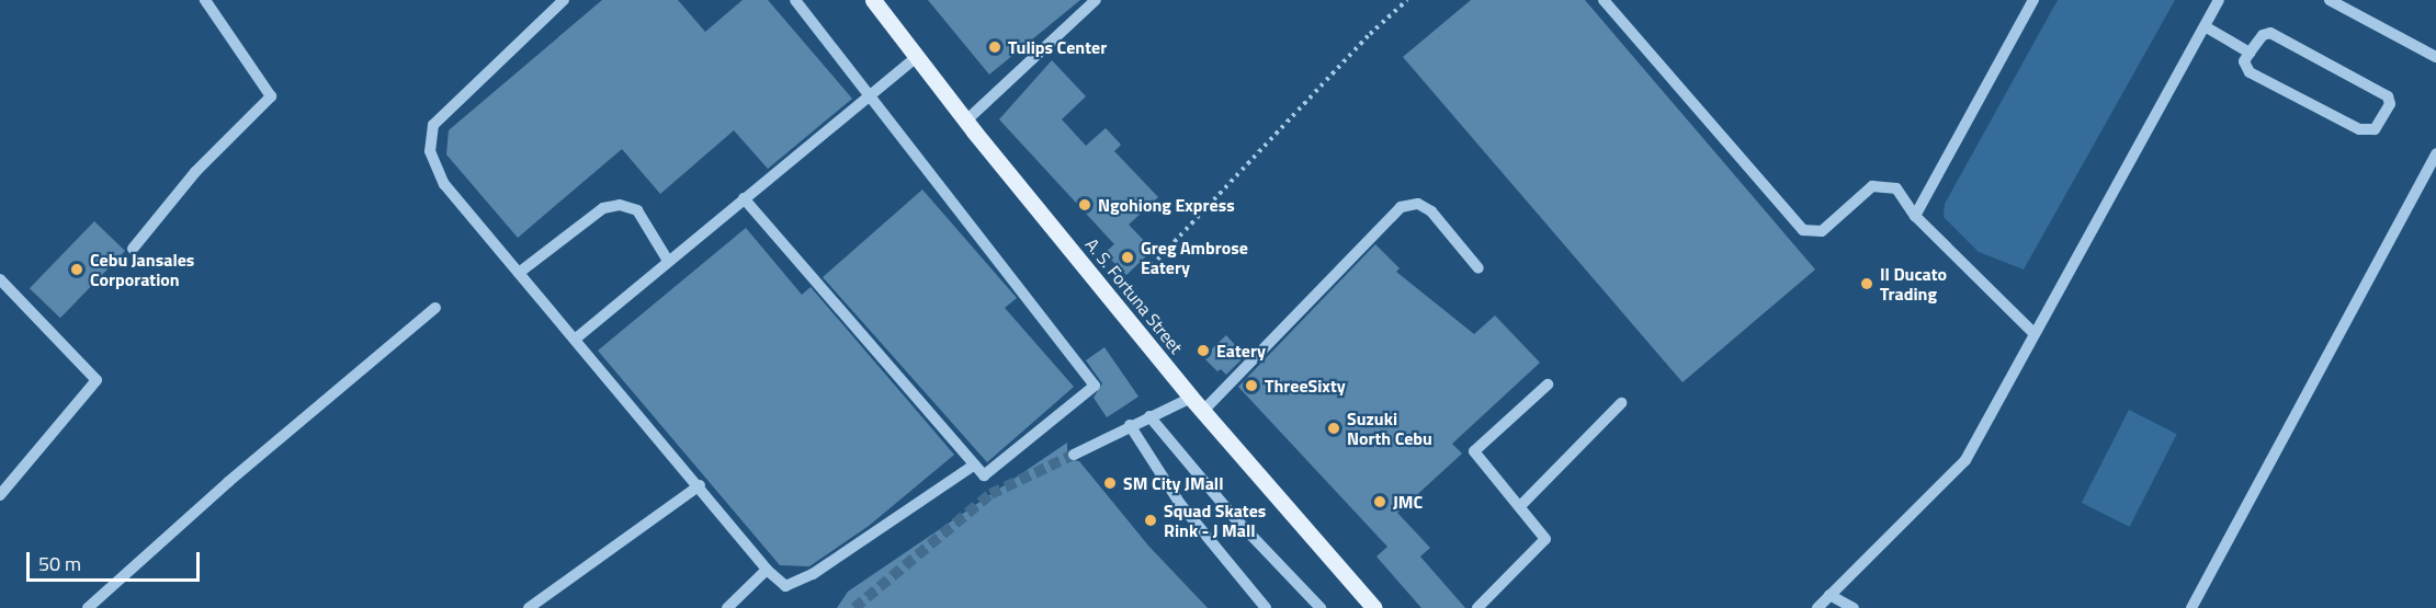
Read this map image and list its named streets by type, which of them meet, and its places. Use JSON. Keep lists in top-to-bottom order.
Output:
{
  "streets": {
    "main road": ["A. S. Fortuna Street"]
  },
  "places": [
    "Tulips Center",
    "Ngohiong Express",
    "Greg Ambrose Eatery",
    "Cebu Jansales Corporation",
    "Il Ducato Trading",
    "Eatery",
    "ThreeSixty",
    "Suzuki North Cebu",
    "SM City JMall",
    "JMC",
    "Squad Skates Rink - J Mall"
  ],
  "scale_bar": "50 m"
}
